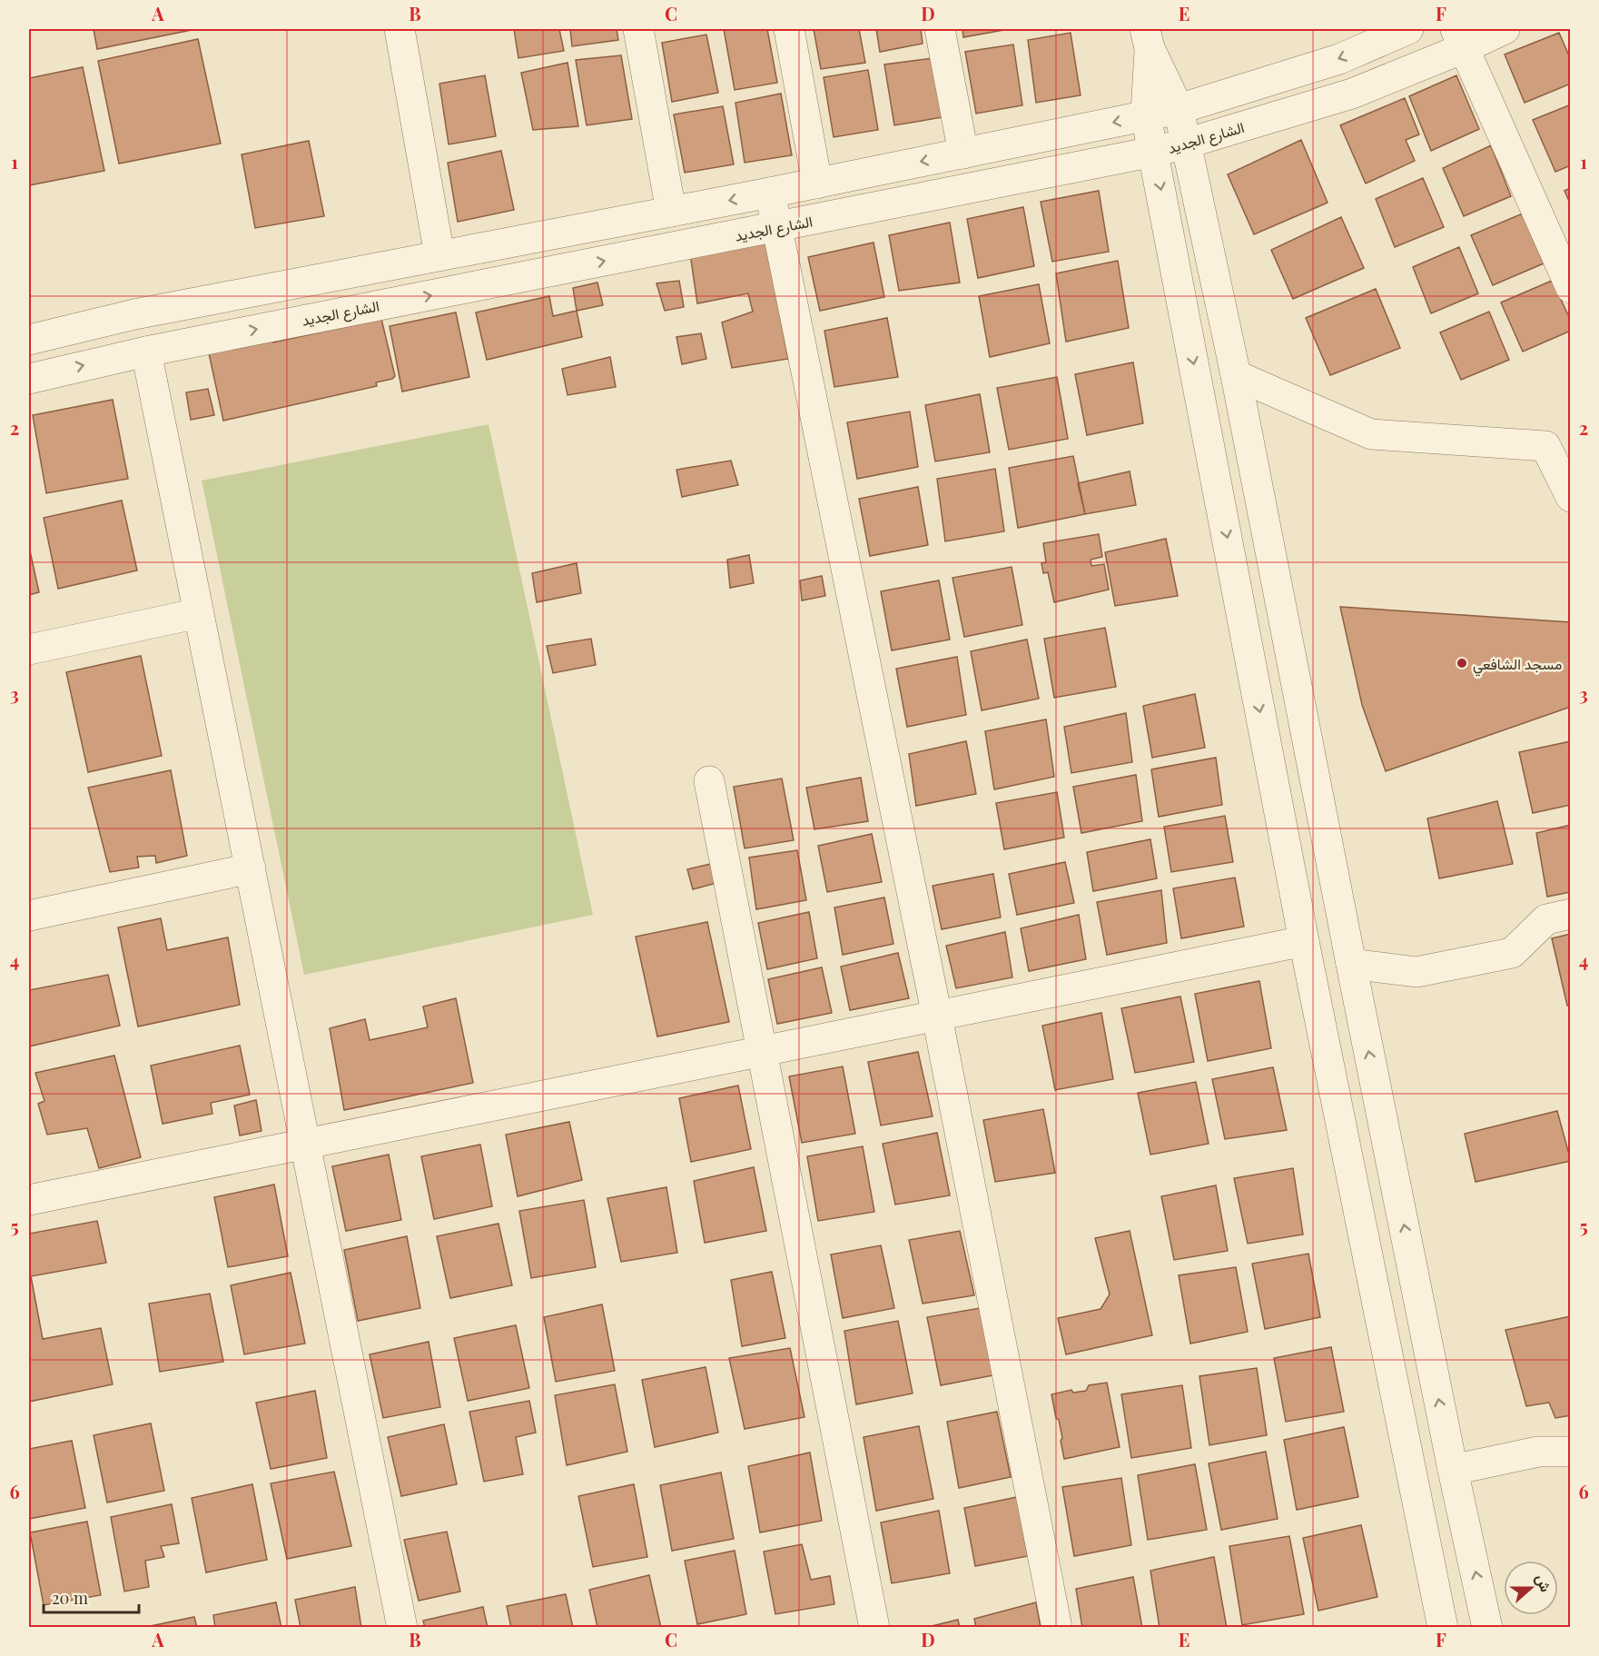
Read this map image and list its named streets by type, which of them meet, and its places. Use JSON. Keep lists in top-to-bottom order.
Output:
{
  "streets": {
    "street": ["الشارع الجديد"]
  },
  "places": ["مسجد الشافعي"],
  "scale_bar": "20 m",
  "north": "right",
  "grid": {
    "columns": [
      "A",
      "B",
      "C",
      "D",
      "E",
      "F"
    ],
    "rows": [
      "1",
      "2",
      "3",
      "4",
      "5",
      "6"
    ]
  }
}
